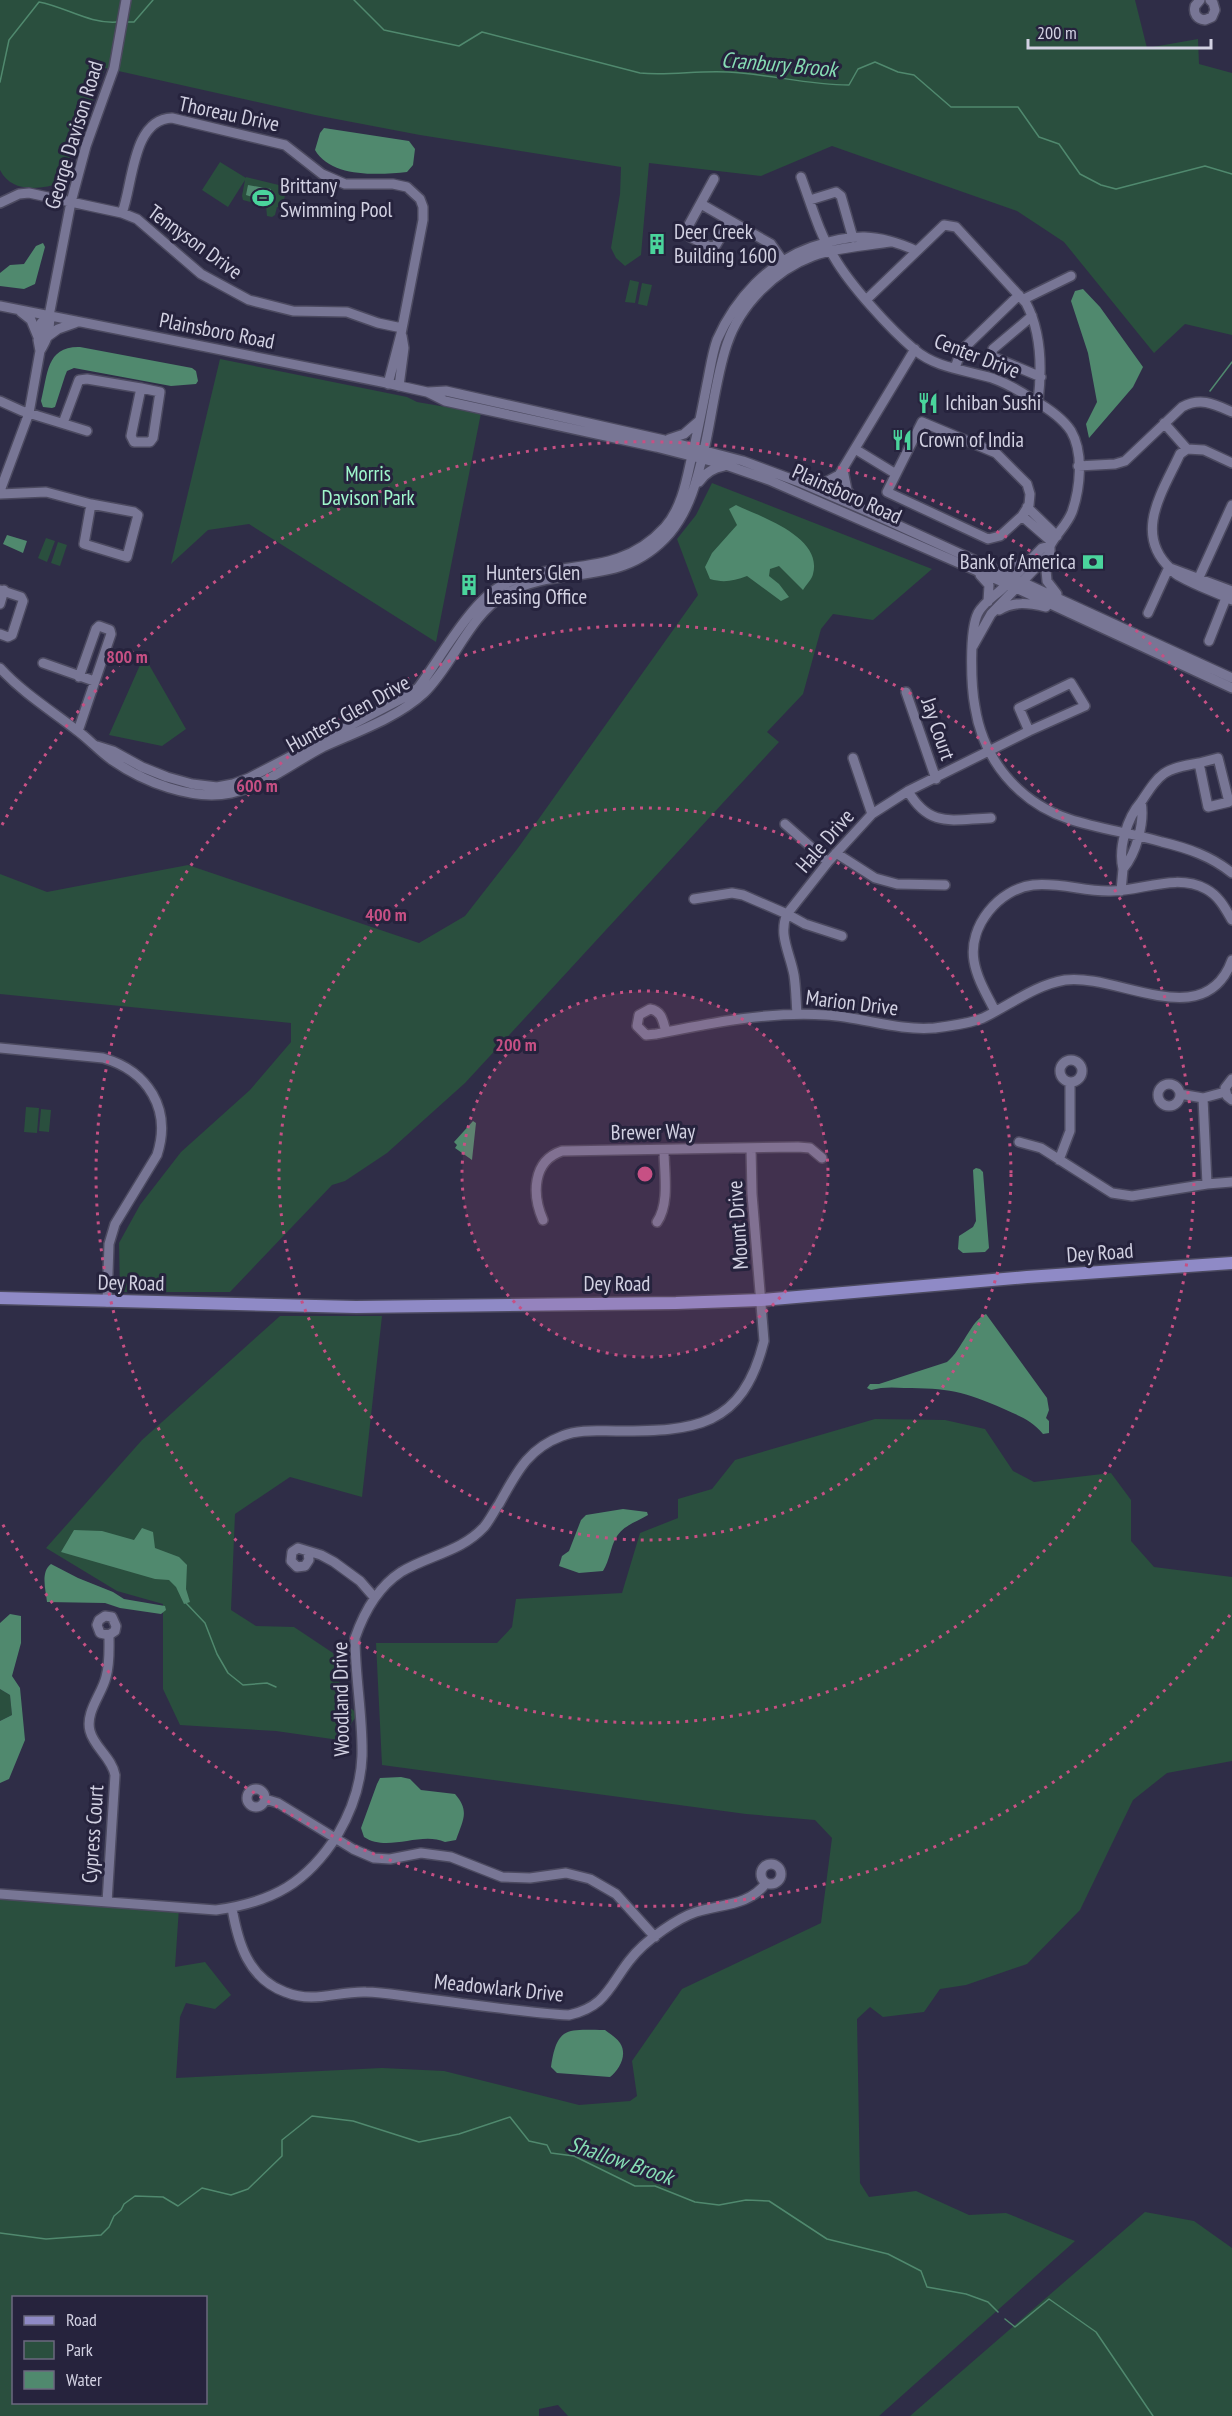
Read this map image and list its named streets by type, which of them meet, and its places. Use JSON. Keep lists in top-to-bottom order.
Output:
{
  "streets": {
    "main road": ["Dey Road"],
    "street": [
      "Thoreau Drive",
      "George Davison Road",
      "Tennyson Drive",
      "Plainsboro Road",
      "Center Drive",
      "Hunters Glen Drive",
      "Jay Court",
      "Hale Drive",
      "Marion Drive",
      "Brewer Way",
      "Mount Drive",
      "Woodland Drive",
      "Cypress Court",
      "Meadowlark Drive"
    ]
  },
  "crossings": [
    ["Thoreau Drive", "Tennyson Drive"],
    ["Thoreau Drive", "Plainsboro Road"],
    ["George Davison Road", "Tennyson Drive"],
    ["George Davison Road", "Plainsboro Road"],
    ["Plainsboro Road", "Center Drive"],
    ["Plainsboro Road", "Hunters Glen Drive"],
    ["Center Drive", "Hale Drive"],
    ["Jay Court", "Hale Drive"],
    ["Brewer Way", "Mount Drive"],
    ["Mount Drive", "Dey Road"],
    ["Mount Drive", "Woodland Drive"],
    ["Dey Road", "Woodland Drive"],
    ["Woodland Drive", "Cypress Court"],
    ["Woodland Drive", "Meadowlark Drive"]
  ],
  "water": ["Cranbury Brook", "Shallow Brook"],
  "parks": ["Morris Davison Park"],
  "places": {
    "sports": ["Brittany Swimming Pool"],
    "building": ["Deer Creek Building 1600", "Hunters Glen Leasing Office"],
    "restaurant": ["Ichiban Sushi", "Crown of India"],
    "bank": ["Bank of America"]
  },
  "legend": ["Road", "Park", "Water"],
  "scale_bar": "200 m",
  "rings": [
    "800 m",
    "600 m",
    "400 m",
    "200 m"
  ]
}
